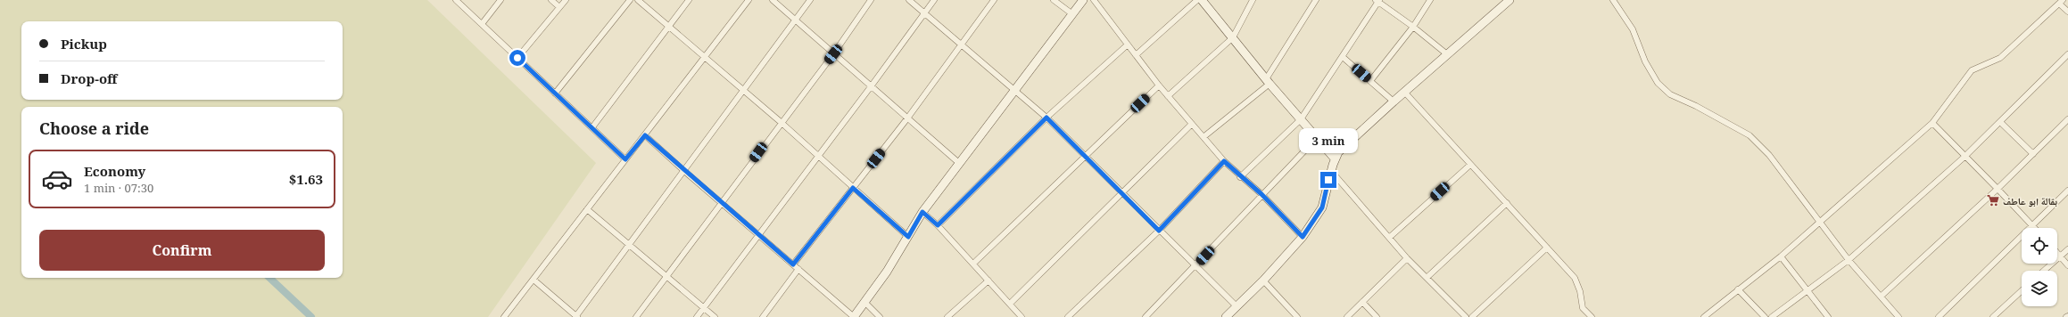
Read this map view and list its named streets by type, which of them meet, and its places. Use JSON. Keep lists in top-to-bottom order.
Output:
{
  "places": {
    "supermarket": ["بقالة ابو عاطف"]
  },
  "page": {
    "banner": ["Pickup", "Drop-off"],
    "heading": "Choose a ride",
    "bubble": "3 min",
    "list": [
      {
        "name": "Economy",
        "note": "1 min · 07:30",
        "value": "$1.63"
      }
    ],
    "buttons": "Confirm"
  }
}
